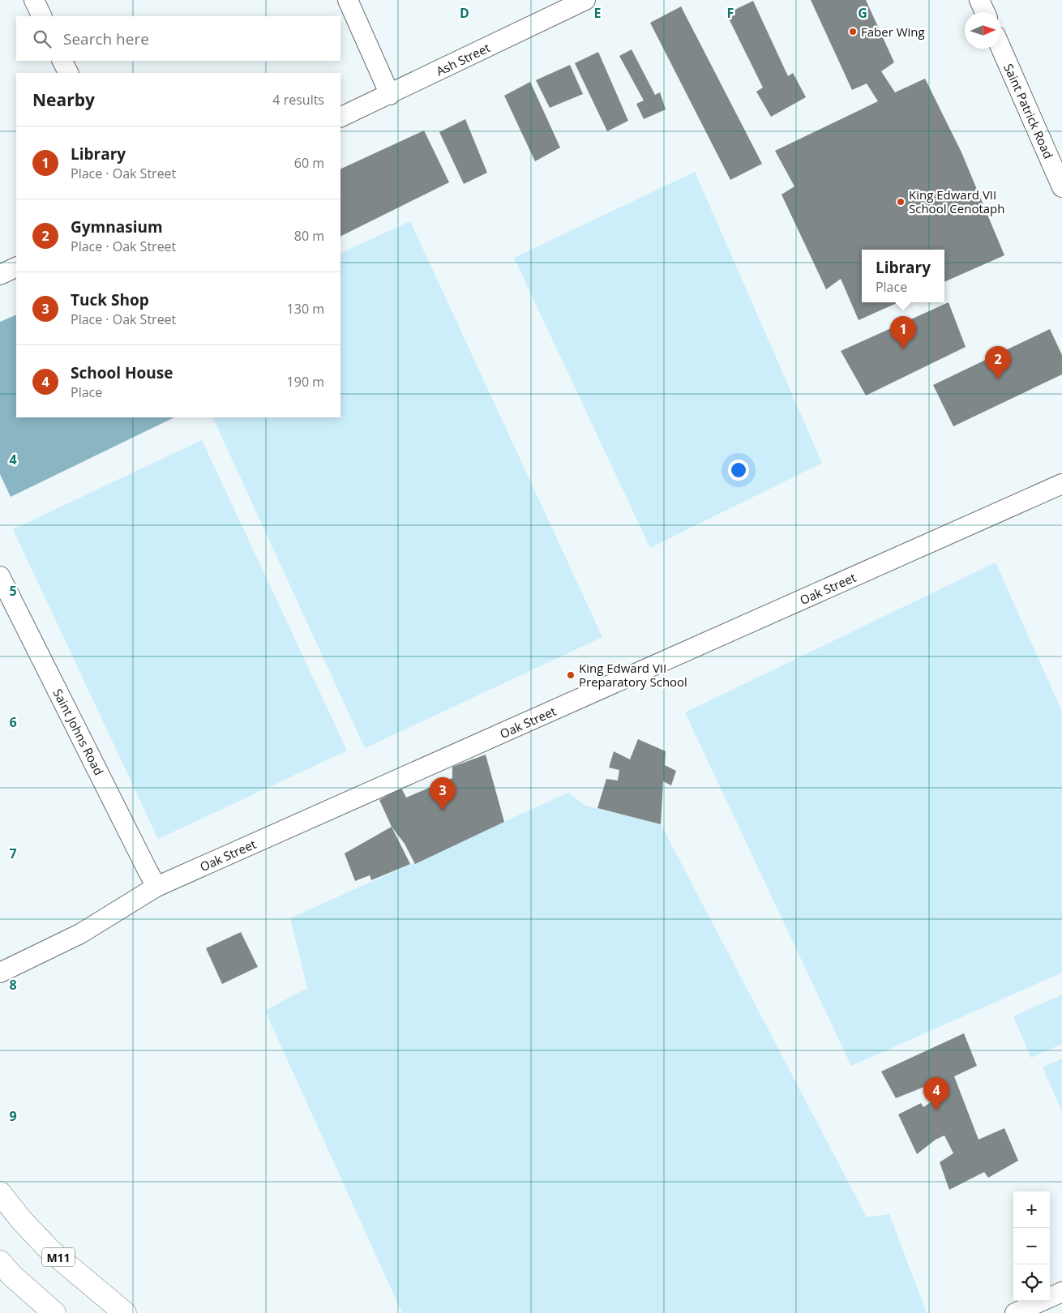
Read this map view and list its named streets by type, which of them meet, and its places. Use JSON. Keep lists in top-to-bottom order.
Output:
{
  "streets": {
    "main road": ["M11"],
    "street": [
      "Ash Street",
      "Saint Patrick Road",
      "Oak Street",
      "Saint Johns Road"
    ]
  },
  "crossings": [
    ["Oak Street", "Saint Johns Road"]
  ],
  "places": ["Faber Wing", "King Edward VII School Cenotaph", "King Edward VII Preparatory School"],
  "north": "right",
  "page": {
    "search": "Search here",
    "heading": ["Nearby", "4 results"],
    "list": [
      {
        "mark": "1",
        "name": "Library",
        "note": "Place · Oak Street",
        "value": "60 m"
      },
      {
        "mark": "2",
        "name": "Gymnasium",
        "note": "Place · Oak Street",
        "value": "80 m"
      },
      {
        "mark": "3",
        "name": "Tuck Shop",
        "note": "Place · Oak Street",
        "value": "130 m"
      },
      {
        "mark": "4",
        "name": "School House",
        "note": "Place",
        "value": "190 m"
      }
    ],
    "popup": ["Library", "Place"],
    "pins": [
      "1",
      "2",
      "3",
      "4"
    ],
    "map_buttons": ["+", "−"]
  },
  "grid": {
    "columns": [
      "D",
      "E",
      "F",
      "G"
    ],
    "rows": [
      "4",
      "5",
      "6",
      "7",
      "8",
      "9"
    ]
  }
}
